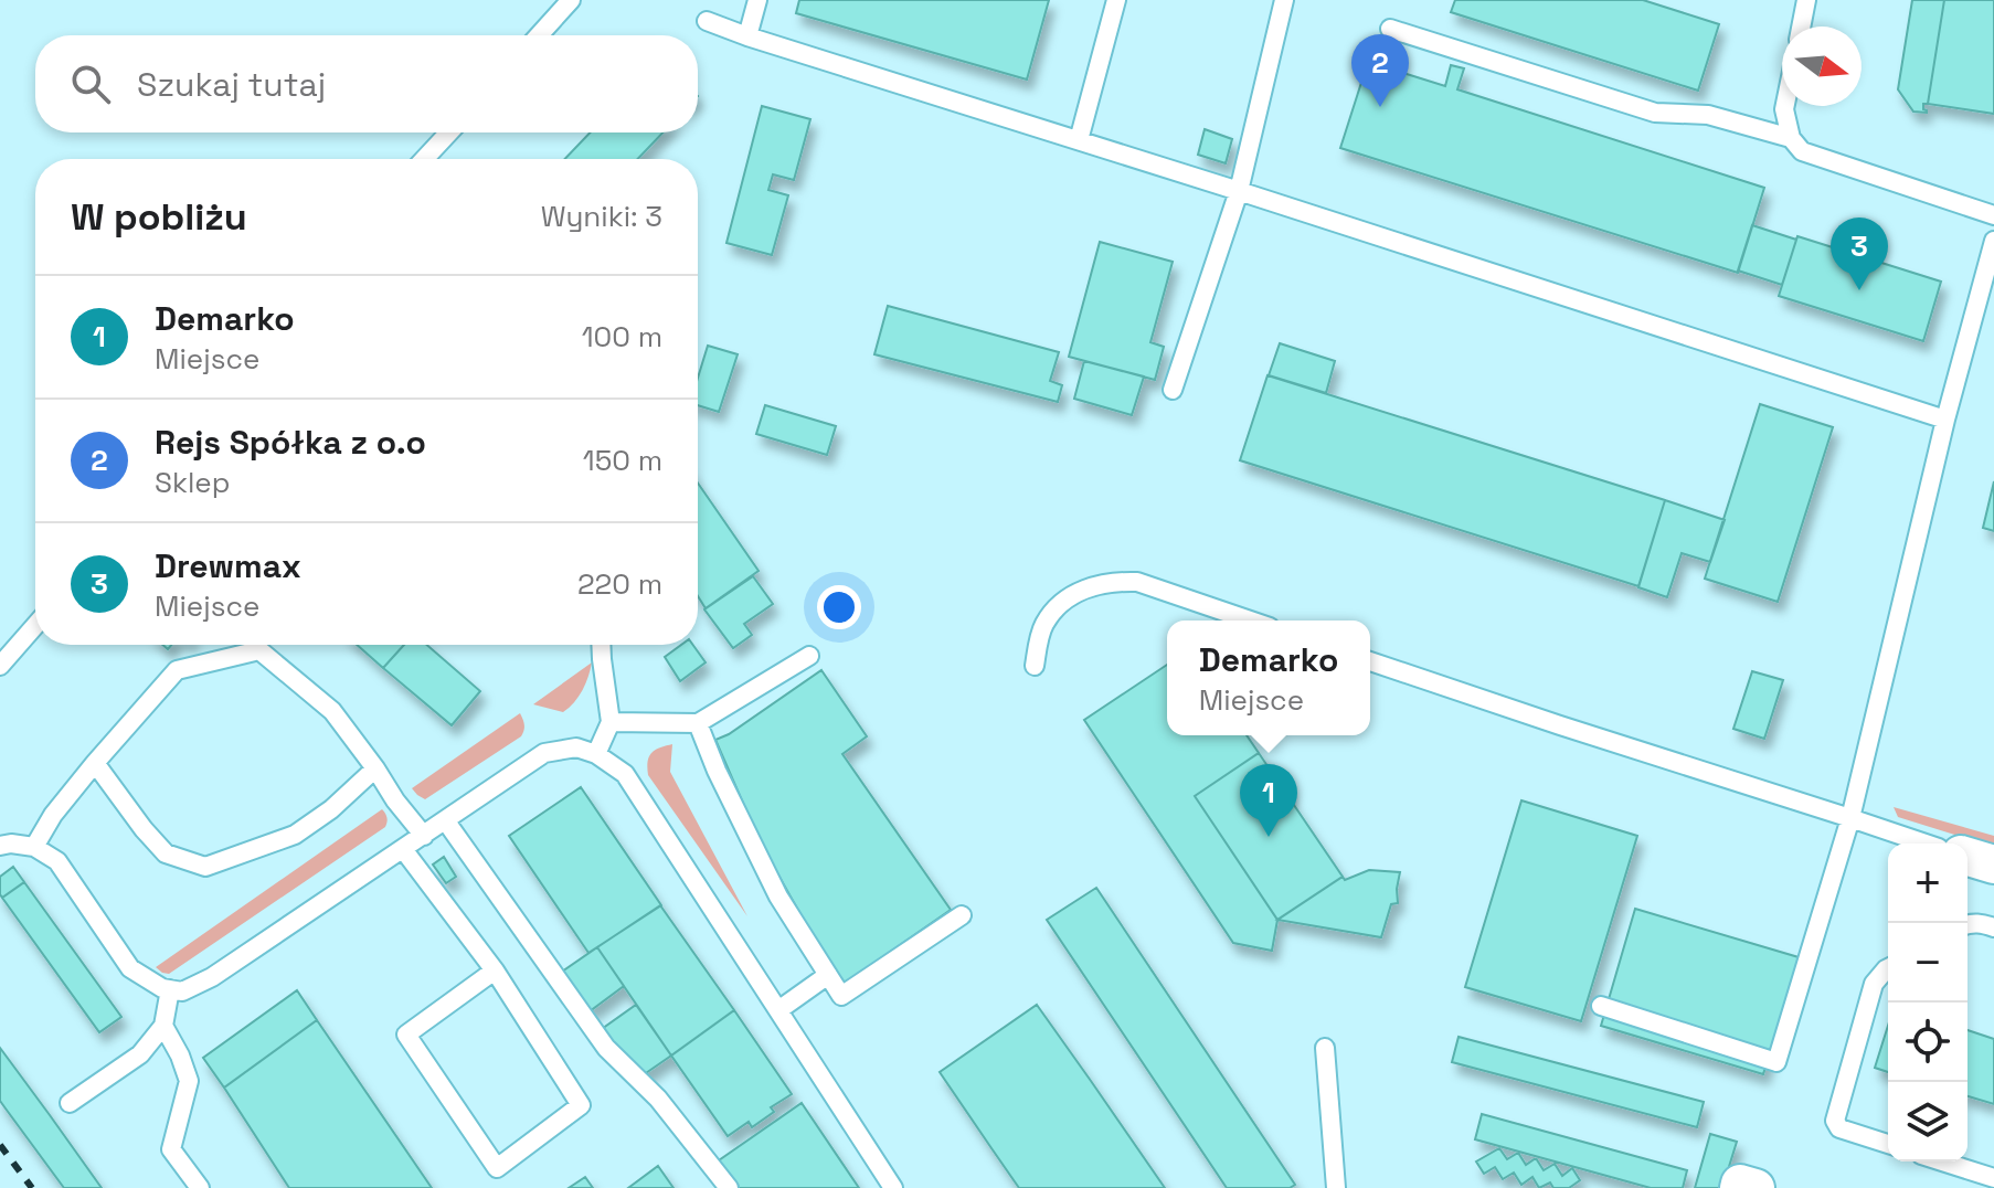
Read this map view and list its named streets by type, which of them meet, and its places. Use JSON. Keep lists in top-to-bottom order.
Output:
{
  "north": "right",
  "page": {
    "pins": ["2", "3", "1"],
    "search": "Szukaj tutaj",
    "heading": ["W pobliżu", "Wyniki: 3"],
    "list": [
      {
        "mark": "1",
        "name": "Demarko",
        "note": "Miejsce",
        "value": "100 m"
      },
      {
        "mark": "2",
        "name": "Rejs Spółka z o.o",
        "note": "Sklep",
        "value": "150 m"
      },
      {
        "mark": "3",
        "name": "Drewmax",
        "note": "Miejsce",
        "value": "220 m"
      }
    ],
    "popup": ["Demarko", "Miejsce"],
    "map_buttons": ["+", "−"]
  }
}
